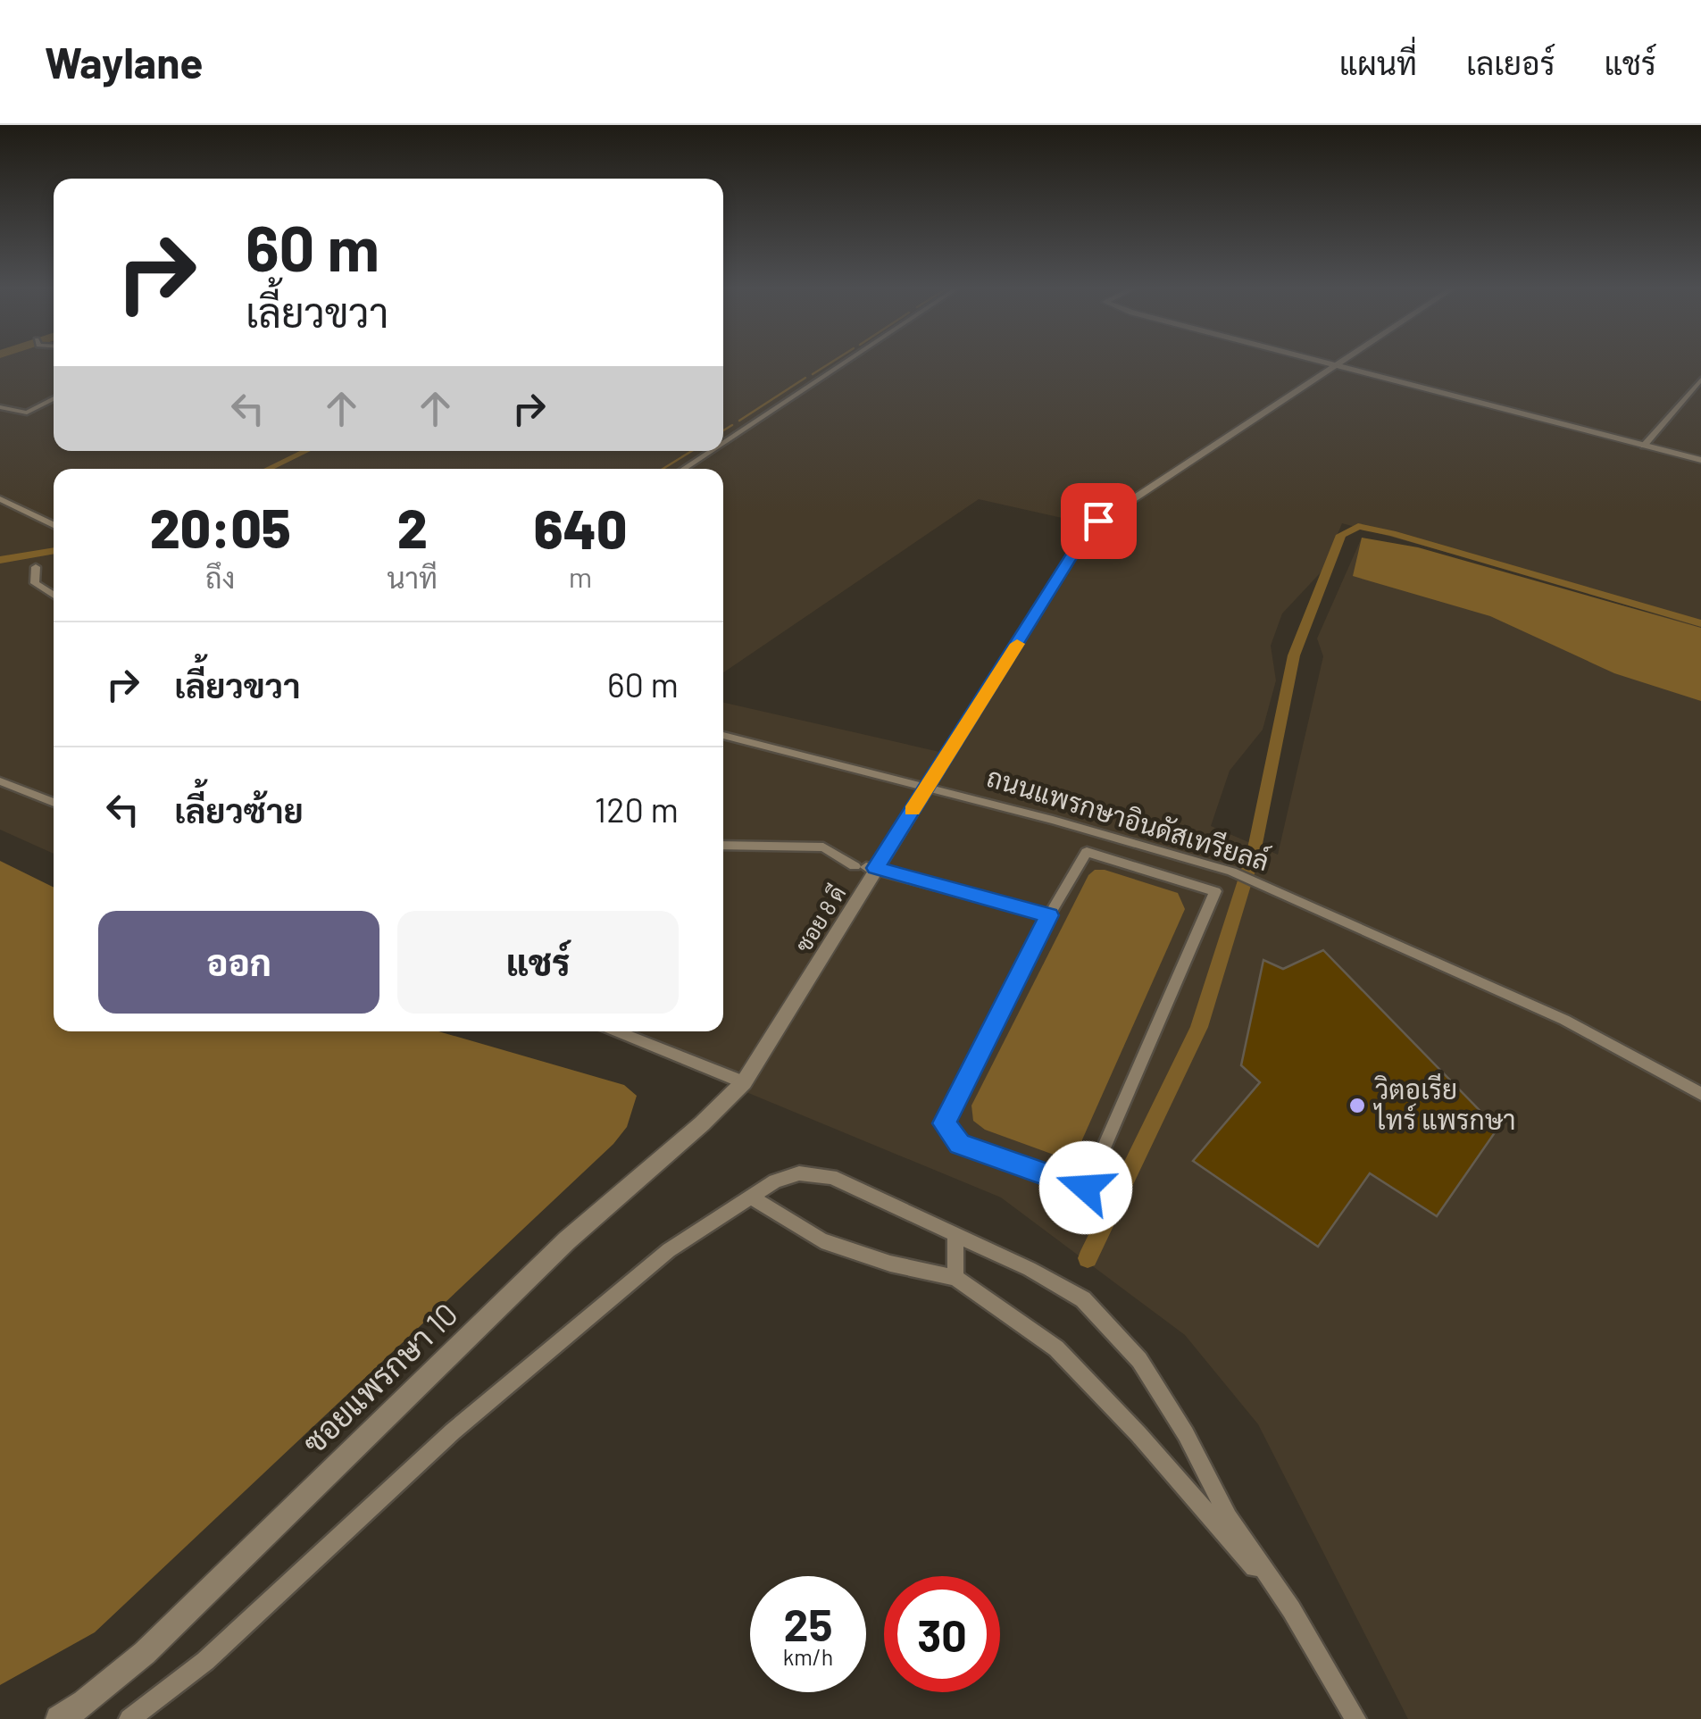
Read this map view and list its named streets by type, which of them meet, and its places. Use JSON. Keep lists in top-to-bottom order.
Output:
{
  "streets": {
    "street": ["ถนนแพรกษาอินดัสเทรียลล์", "ซอย 8 ดี", "ซอยแพรกษา 10"]
  },
  "crossings": [
    ["ถนนแพรกษาอินดัสเทรียลล์", "ซอย 8 ดี"],
    ["ซอย 8 ดี", "ซอยแพรกษา 10"]
  ],
  "places": ["วิตอเรีย ไทร์ แพรกษา"],
  "page": {
    "header": "Waylane",
    "nav": ["แผนที่", "เลเยอร์", "แชร์"],
    "turn": ["60 m", "เลี้ยวขวา"],
    "eta": [
      "20:05",
      "ถึง",
      "2",
      "นาที",
      "640",
      "m"
    ],
    "list": [
      {
        "name": "เลี้ยวขวา",
        "value": "60 m"
      },
      {
        "name": "เลี้ยวซ้าย",
        "value": "120 m"
      }
    ],
    "buttons": ["ออก", "แชร์"],
    "speed": "25 km/h",
    "limit": "30"
  }
}
